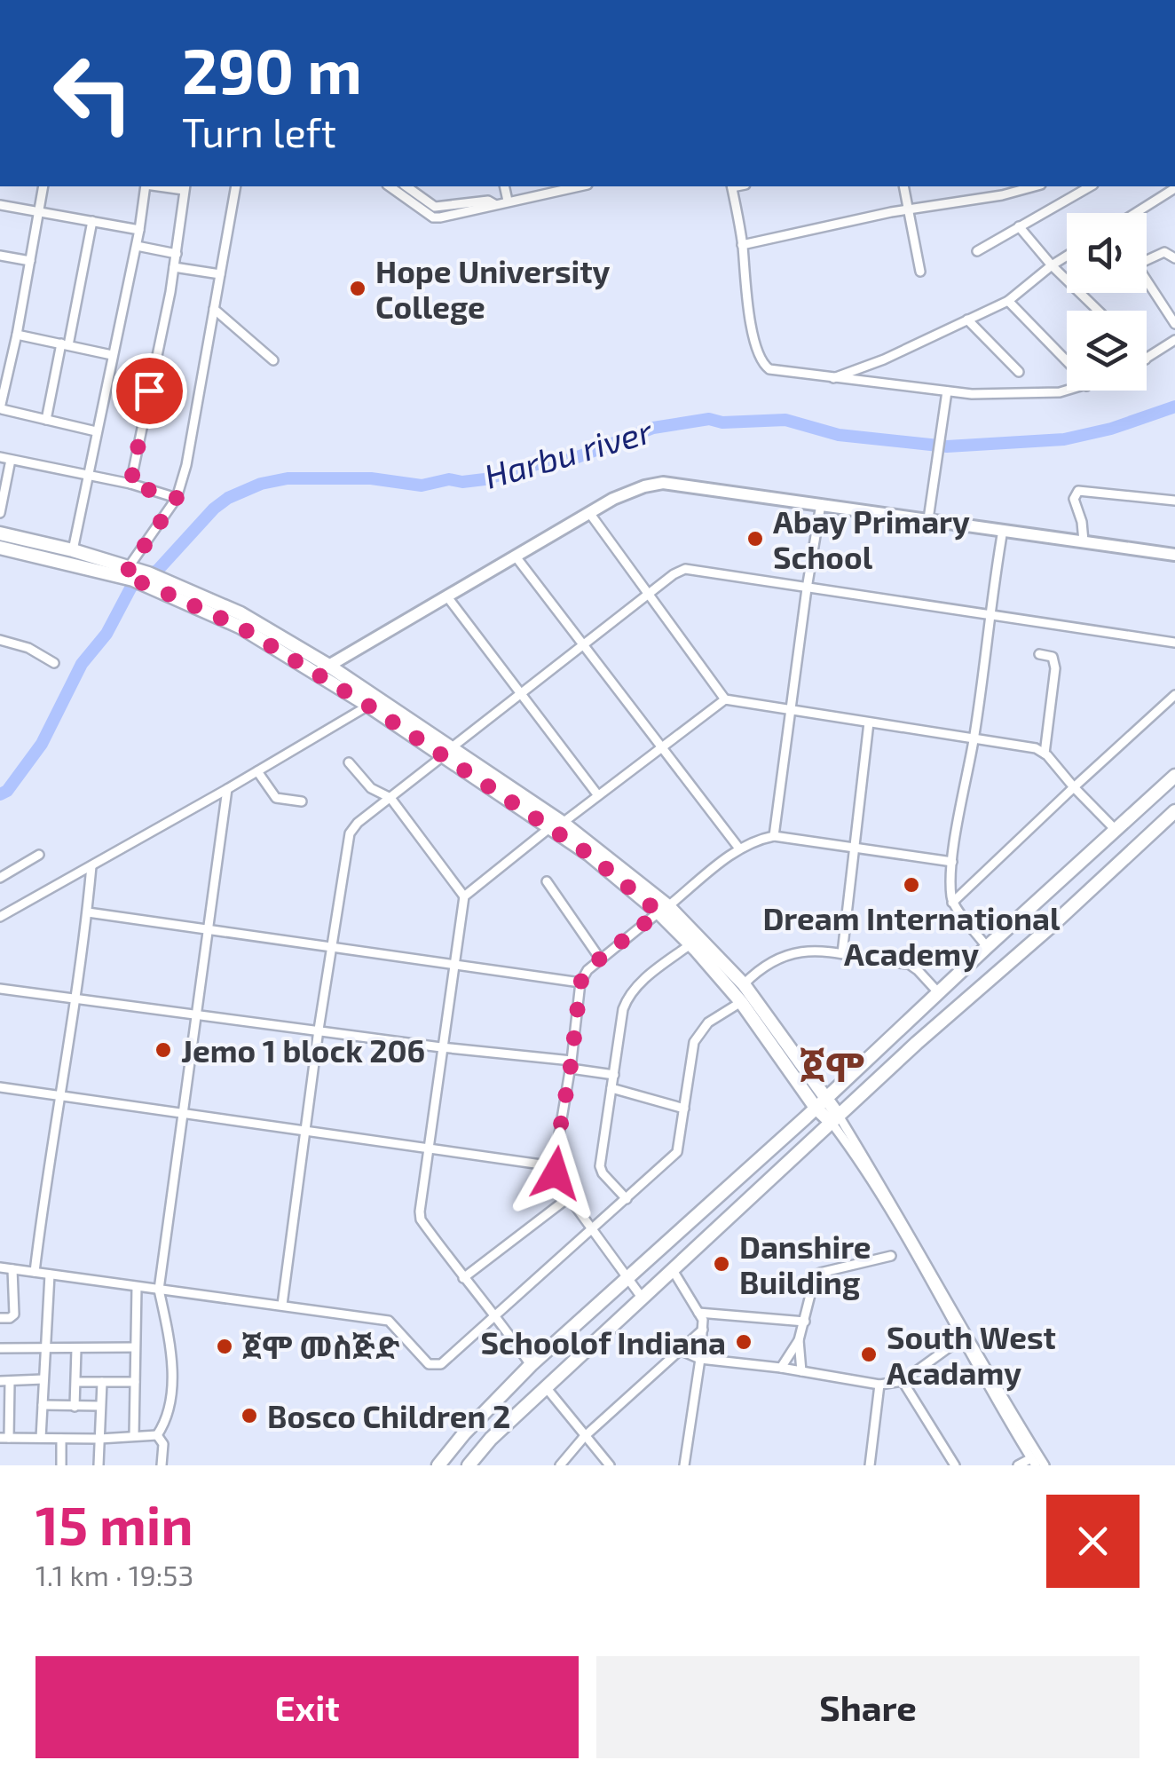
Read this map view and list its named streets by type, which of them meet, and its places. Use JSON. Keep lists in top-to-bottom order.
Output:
{
  "districts": ["ጀሞ"],
  "water": ["Harbu river"],
  "places": [
    "Hope University College",
    "Abay Primary School",
    "Dream International Academy",
    "Jemo 1 block 206",
    "Danshire Building",
    "Schoolof Indiana",
    "ጀሞ መስጅድ",
    "South West Acadamy",
    "Bosco Children 2"
  ],
  "page": {
    "turn": ["290 m", "Turn left"],
    "heading": ["15 min", "1.1 km · 19:53"],
    "buttons": ["Exit", "Share"]
  }
}
